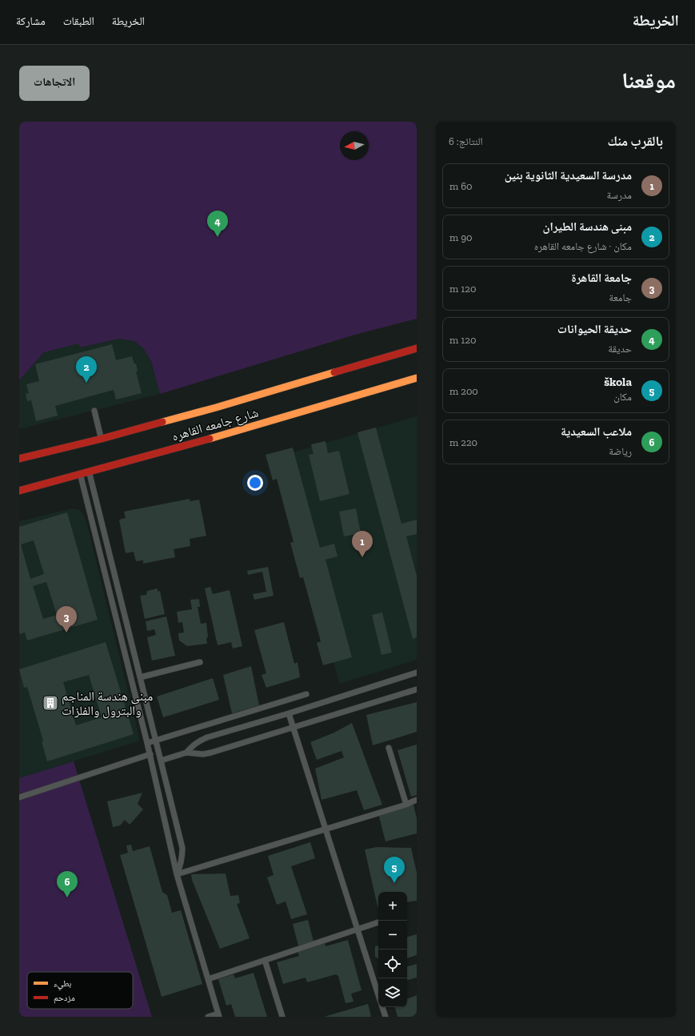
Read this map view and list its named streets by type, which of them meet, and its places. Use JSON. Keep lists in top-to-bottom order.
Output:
{
  "streets": {
    "main road": ["شارع جامعه القاهره"]
  },
  "places": {
    "building": ["مبنى هندسة المناجم والبترول والفلزات"]
  },
  "legend": ["بطيء", "مزدحم"],
  "north": "left",
  "page": {
    "header": "الخريطة",
    "nav": ["الخريطة", "الطبقات", "مشاركة"],
    "title": "موقعنا",
    "buttons": "الاتجاهات",
    "heading": ["بالقرب منك", "النتائج: 6"],
    "list": [
      {
        "mark": "1",
        "name": "مدرسة السعيدية الثانوية بنين",
        "note": "مدرسة",
        "value": "60 m"
      },
      {
        "mark": "2",
        "name": "مبنى هندسة الطيران",
        "note": "مكان · شارع جامعه القاهره",
        "value": "90 m"
      },
      {
        "mark": "3",
        "name": "جامعة القاهرة",
        "note": "جامعة",
        "value": "120 m"
      },
      {
        "mark": "4",
        "name": "حديقة الحيوانات",
        "note": "حديقة",
        "value": "120 m"
      },
      {
        "mark": "5",
        "name": "škola",
        "note": "مكان",
        "value": "200 m"
      },
      {
        "mark": "6",
        "name": "ملاعب السعيدية",
        "note": "رياضة",
        "value": "220 m"
      }
    ],
    "pins": [
      "4",
      "2",
      "1",
      "3",
      "5",
      "6"
    ],
    "map_buttons": ["+", "−"]
  }
}
